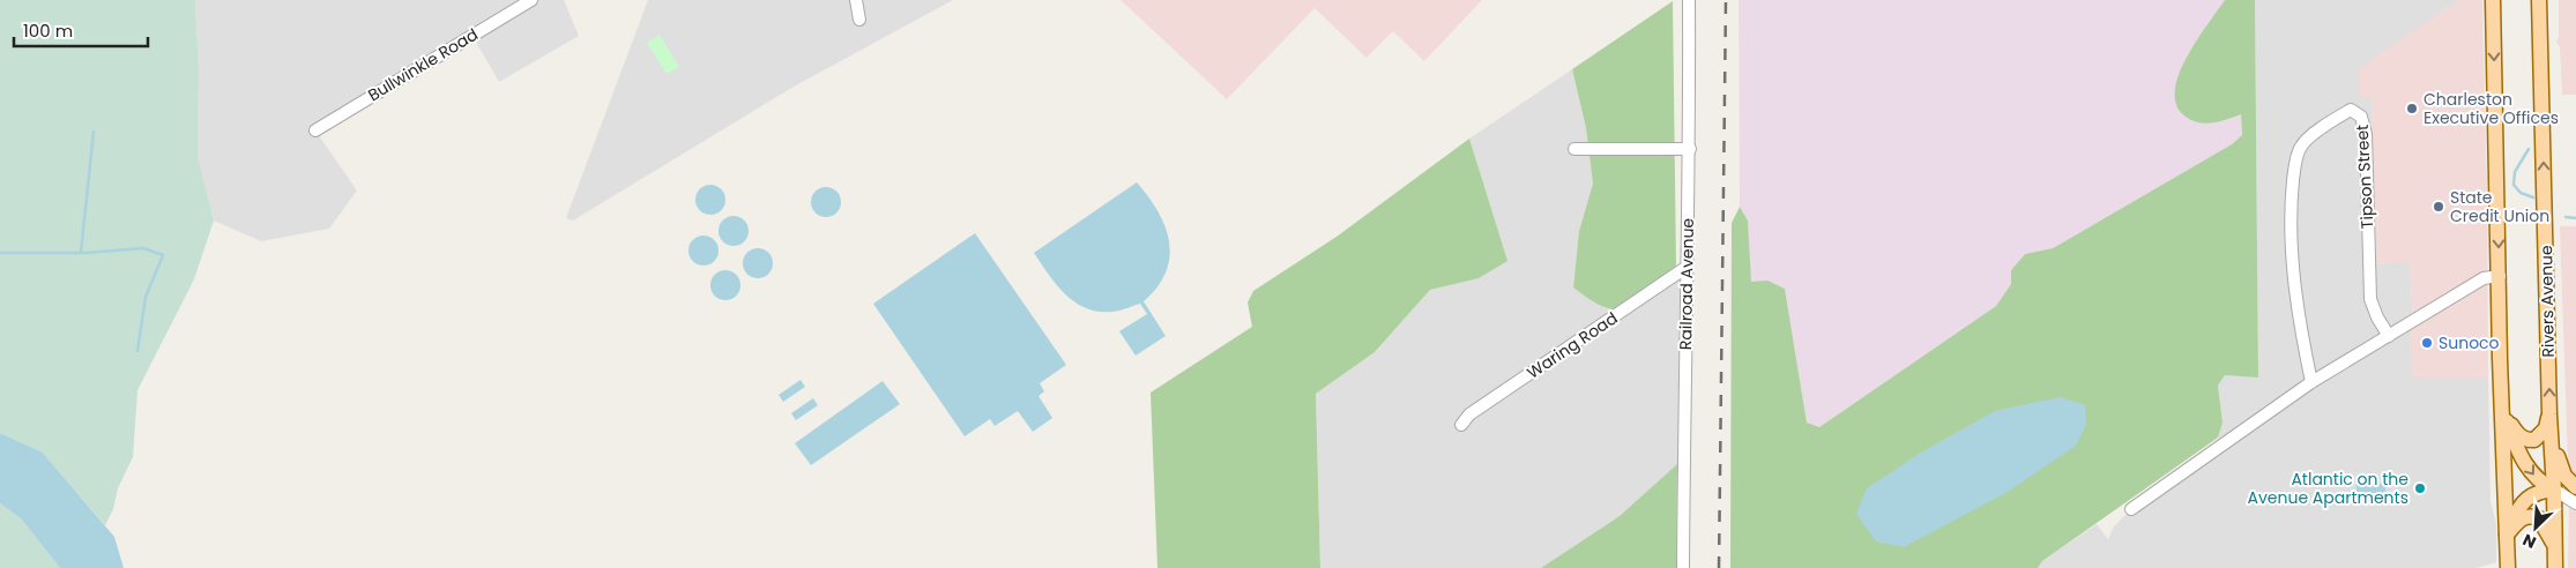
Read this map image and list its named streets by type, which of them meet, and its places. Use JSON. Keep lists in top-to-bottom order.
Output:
{
  "streets": {
    "main road": ["Rivers Avenue"],
    "street": [
      "Bullwinkle Road",
      "Tipson Street",
      "Railroad Avenue",
      "Waring Road"
    ]
  },
  "crossings": [
    ["Railroad Avenue", "Waring Road"]
  ],
  "places": [
    "Charleston Executive Offices",
    "State Credit Union",
    "Sunoco",
    "Atlantic on the Avenue Apartments"
  ],
  "scale_bar": "100 m",
  "north": "bottom left"
}
